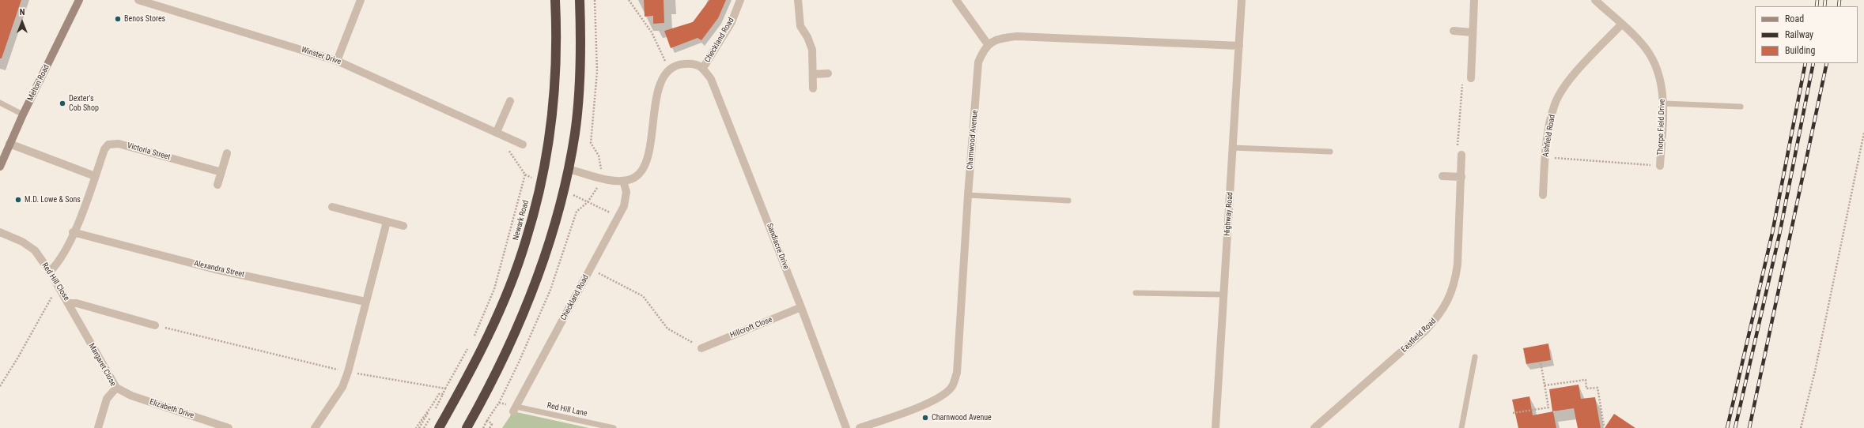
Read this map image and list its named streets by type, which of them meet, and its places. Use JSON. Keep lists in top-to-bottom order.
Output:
{
  "streets": {
    "highway": ["Newark Road"],
    "street": [
      "Checkland Road",
      "Winster Drive",
      "Melton Road",
      "Thorpe Field Drive",
      "Ashfield Road",
      "Charnwood Avenue",
      "Victoria Street",
      "Highway Road",
      "Sandiacre Drive",
      "Alexandra Street",
      "Red Hill Close",
      "Hillcroft Close",
      "Eastfield Road",
      "Margaret Close",
      "Elizabeth Drive"
    ],
    "lane": ["Red Hill Lane"]
  },
  "crossings": [
    ["Checkland Road", "Sandiacre Drive"],
    ["Checkland Road", "Red Hill Lane"],
    ["Thorpe Field Drive", "Ashfield Road"],
    ["Victoria Street", "Alexandra Street"],
    ["Victoria Street", "Red Hill Close"],
    ["Sandiacre Drive", "Hillcroft Close"],
    ["Red Hill Close", "Margaret Close"],
    ["Margaret Close", "Elizabeth Drive"]
  ],
  "places": [
    "Benos Stores",
    "Dexter's Cob Shop",
    "M.D. Lowe & Sons",
    "Charnwood Avenue"
  ],
  "legend": ["Road", "Railway", "Building"],
  "north": "top"
}
